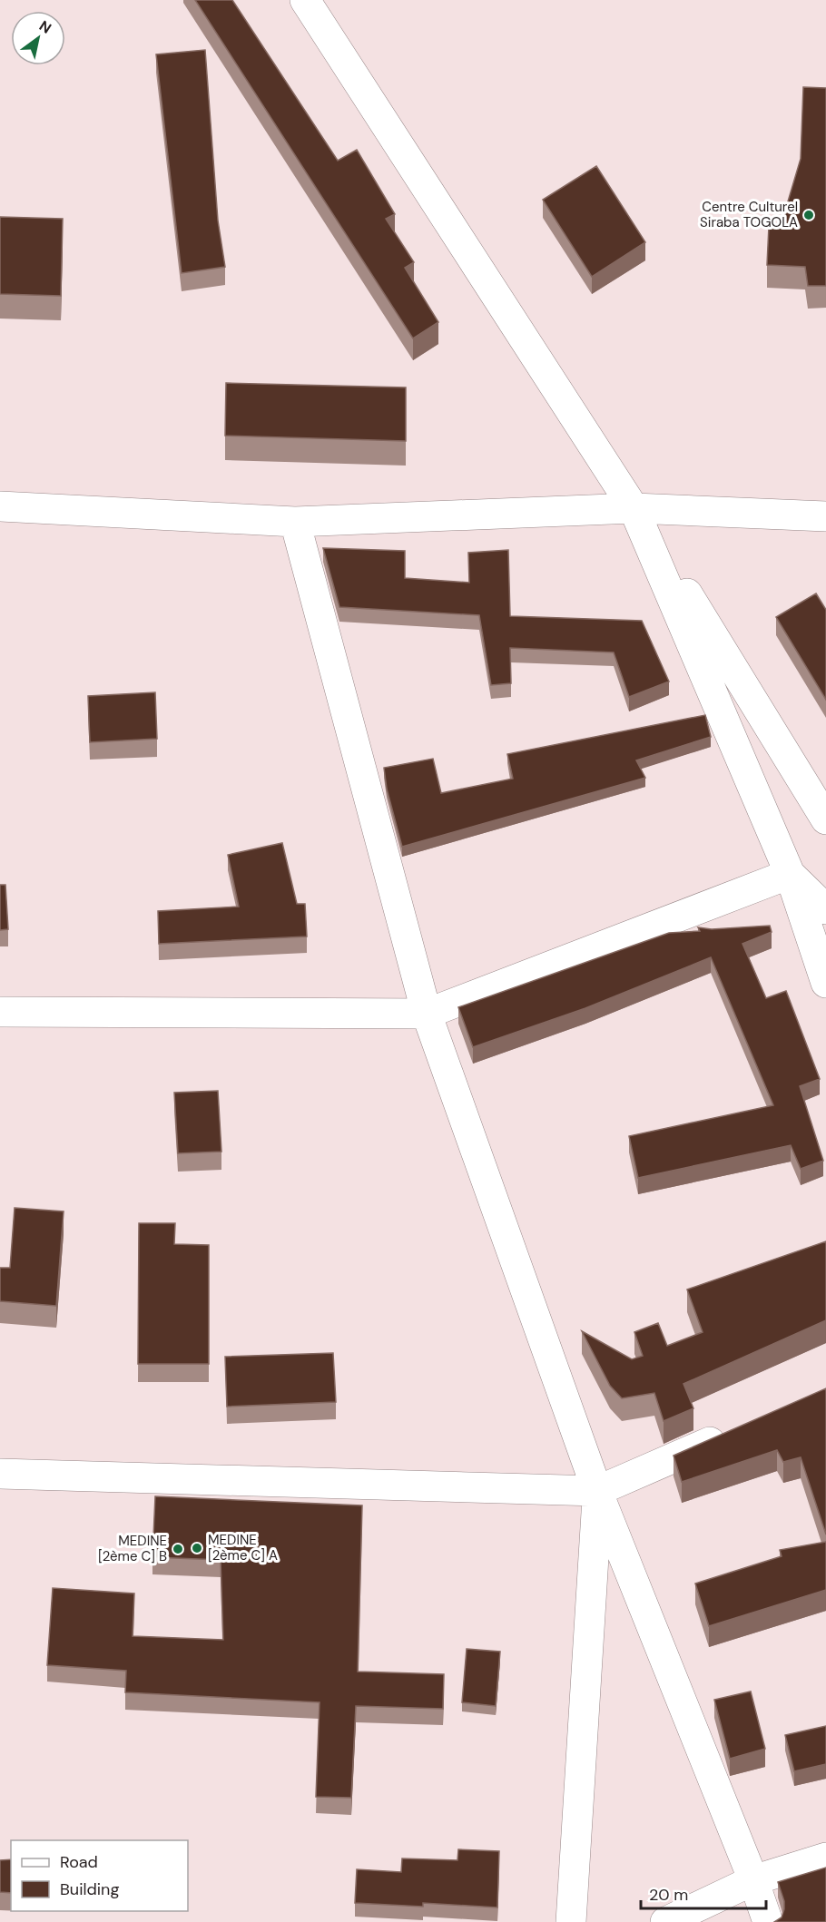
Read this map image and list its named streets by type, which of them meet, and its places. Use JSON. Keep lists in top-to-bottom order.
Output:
{
  "places": ["Centre Culturel Siraba TOGOLA", "MEDINE [2ème C] A", "MEDINE [2ème C] B"],
  "legend": ["Road", "Building"],
  "scale_bar": "20 m",
  "north": "top right"
}
